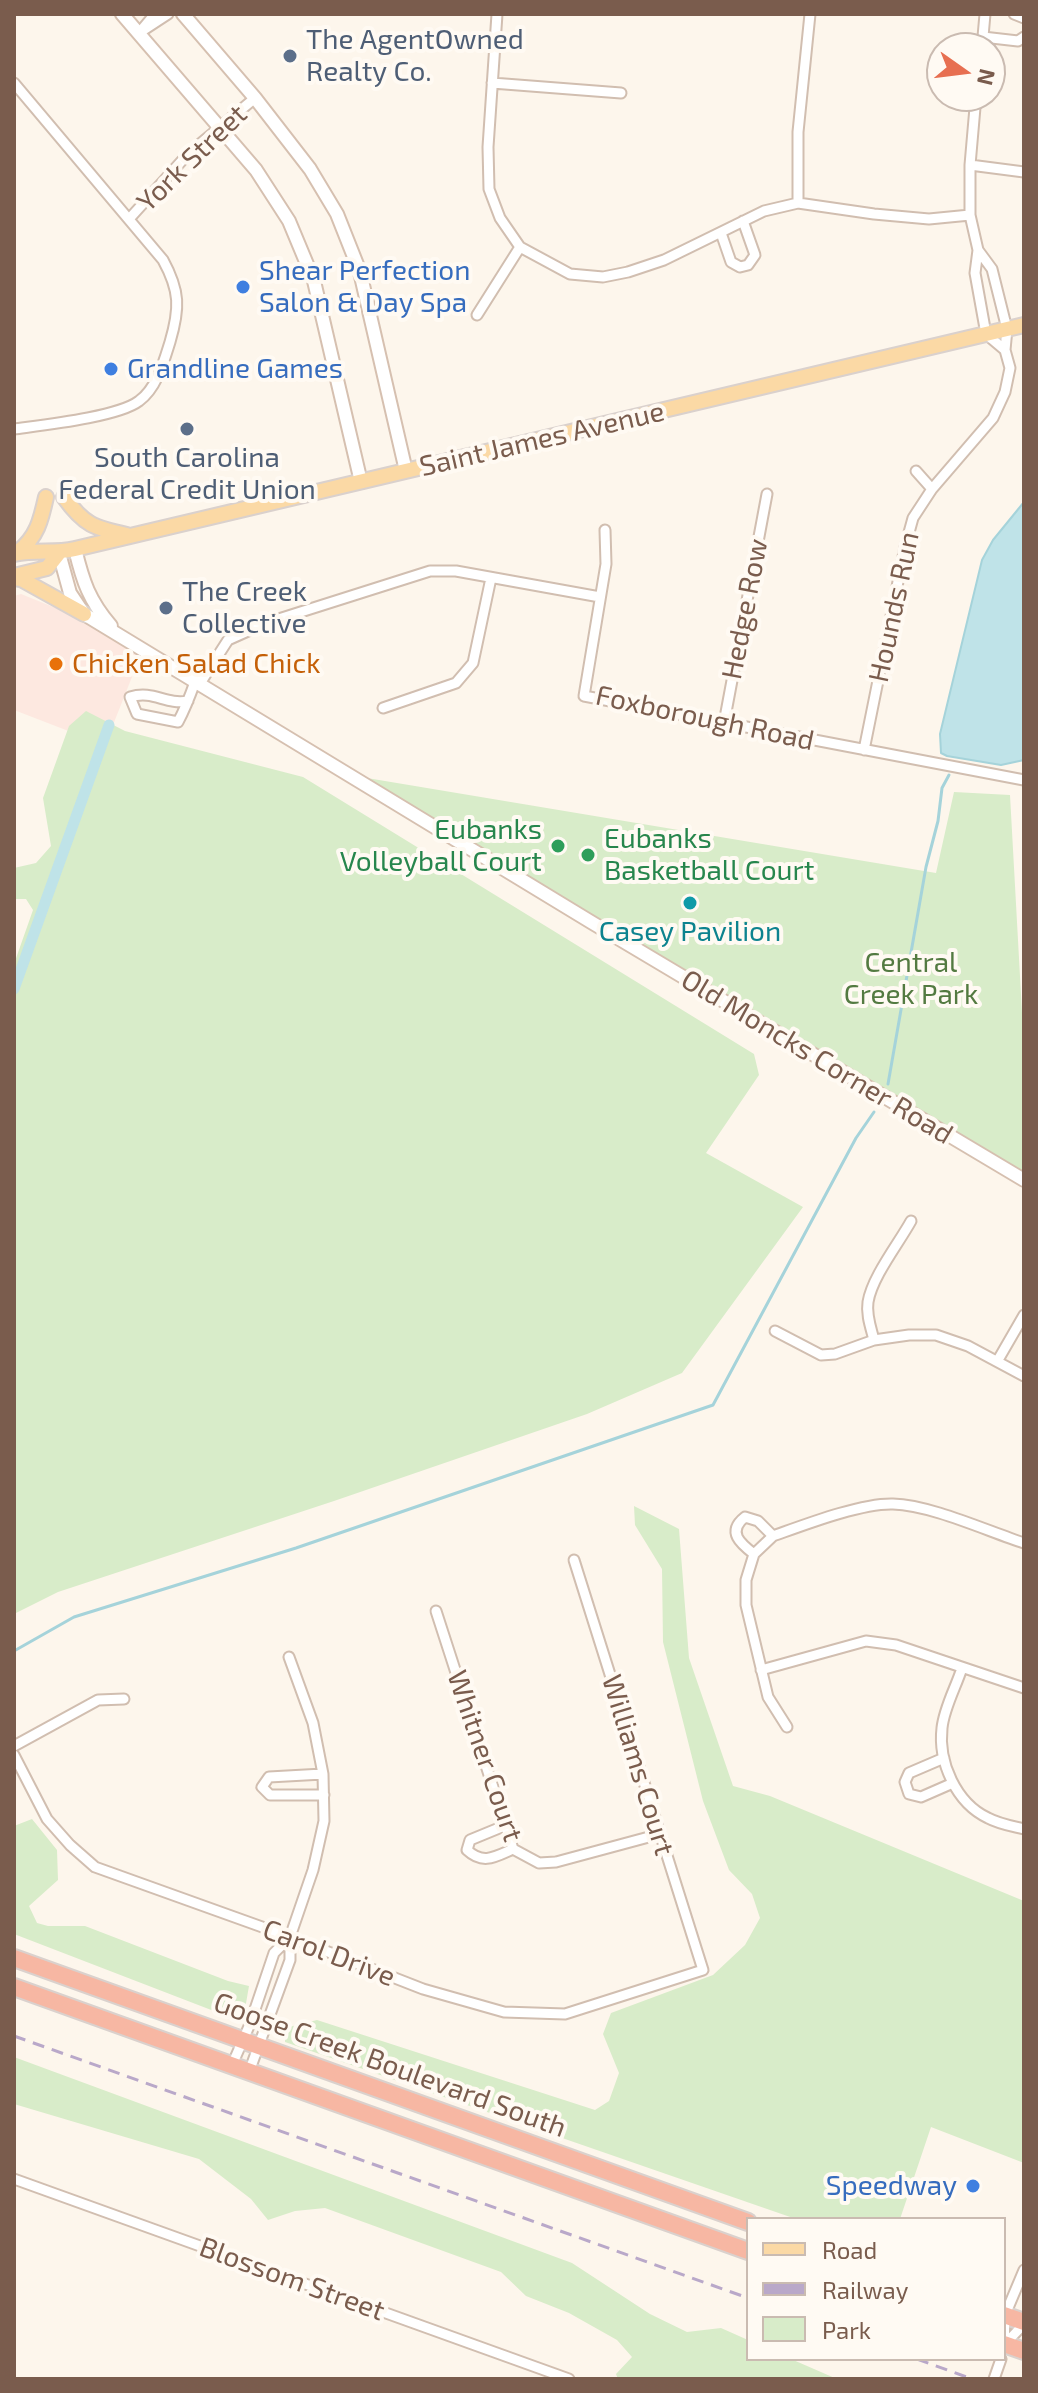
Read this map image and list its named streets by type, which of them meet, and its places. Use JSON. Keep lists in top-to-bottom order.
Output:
{
  "streets": {
    "highway": ["Goose Creek Boulevard South"],
    "main road": ["Saint James Avenue"],
    "street": [
      "York Street",
      "Hounds Run",
      "Hedge Row",
      "Foxborough Road",
      "Old Moncks Corner Road",
      "Whitner Court",
      "Williams Court",
      "Carol Drive",
      "Blossom Street"
    ]
  },
  "crossings": [
    ["Saint James Avenue", "Hounds Run"],
    ["Hounds Run", "Foxborough Road"],
    ["Hedge Row", "Foxborough Road"],
    ["Whitner Court", "Williams Court"],
    ["Williams Court", "Carol Drive"]
  ],
  "parks": ["Central Creek Park"],
  "places": [
    "The AgentOwned Realty Co.",
    "Shear Perfection Salon & Day Spa",
    "Grandline Games",
    "South Carolina Federal Credit Union",
    "The Creek Collective",
    "Chicken Salad Chick",
    "Eubanks Volleyball Court",
    "Eubanks Basketball Court",
    "Casey Pavilion",
    "Speedway"
  ],
  "legend": ["Road", "Railway", "Park"],
  "north": "right"
}
